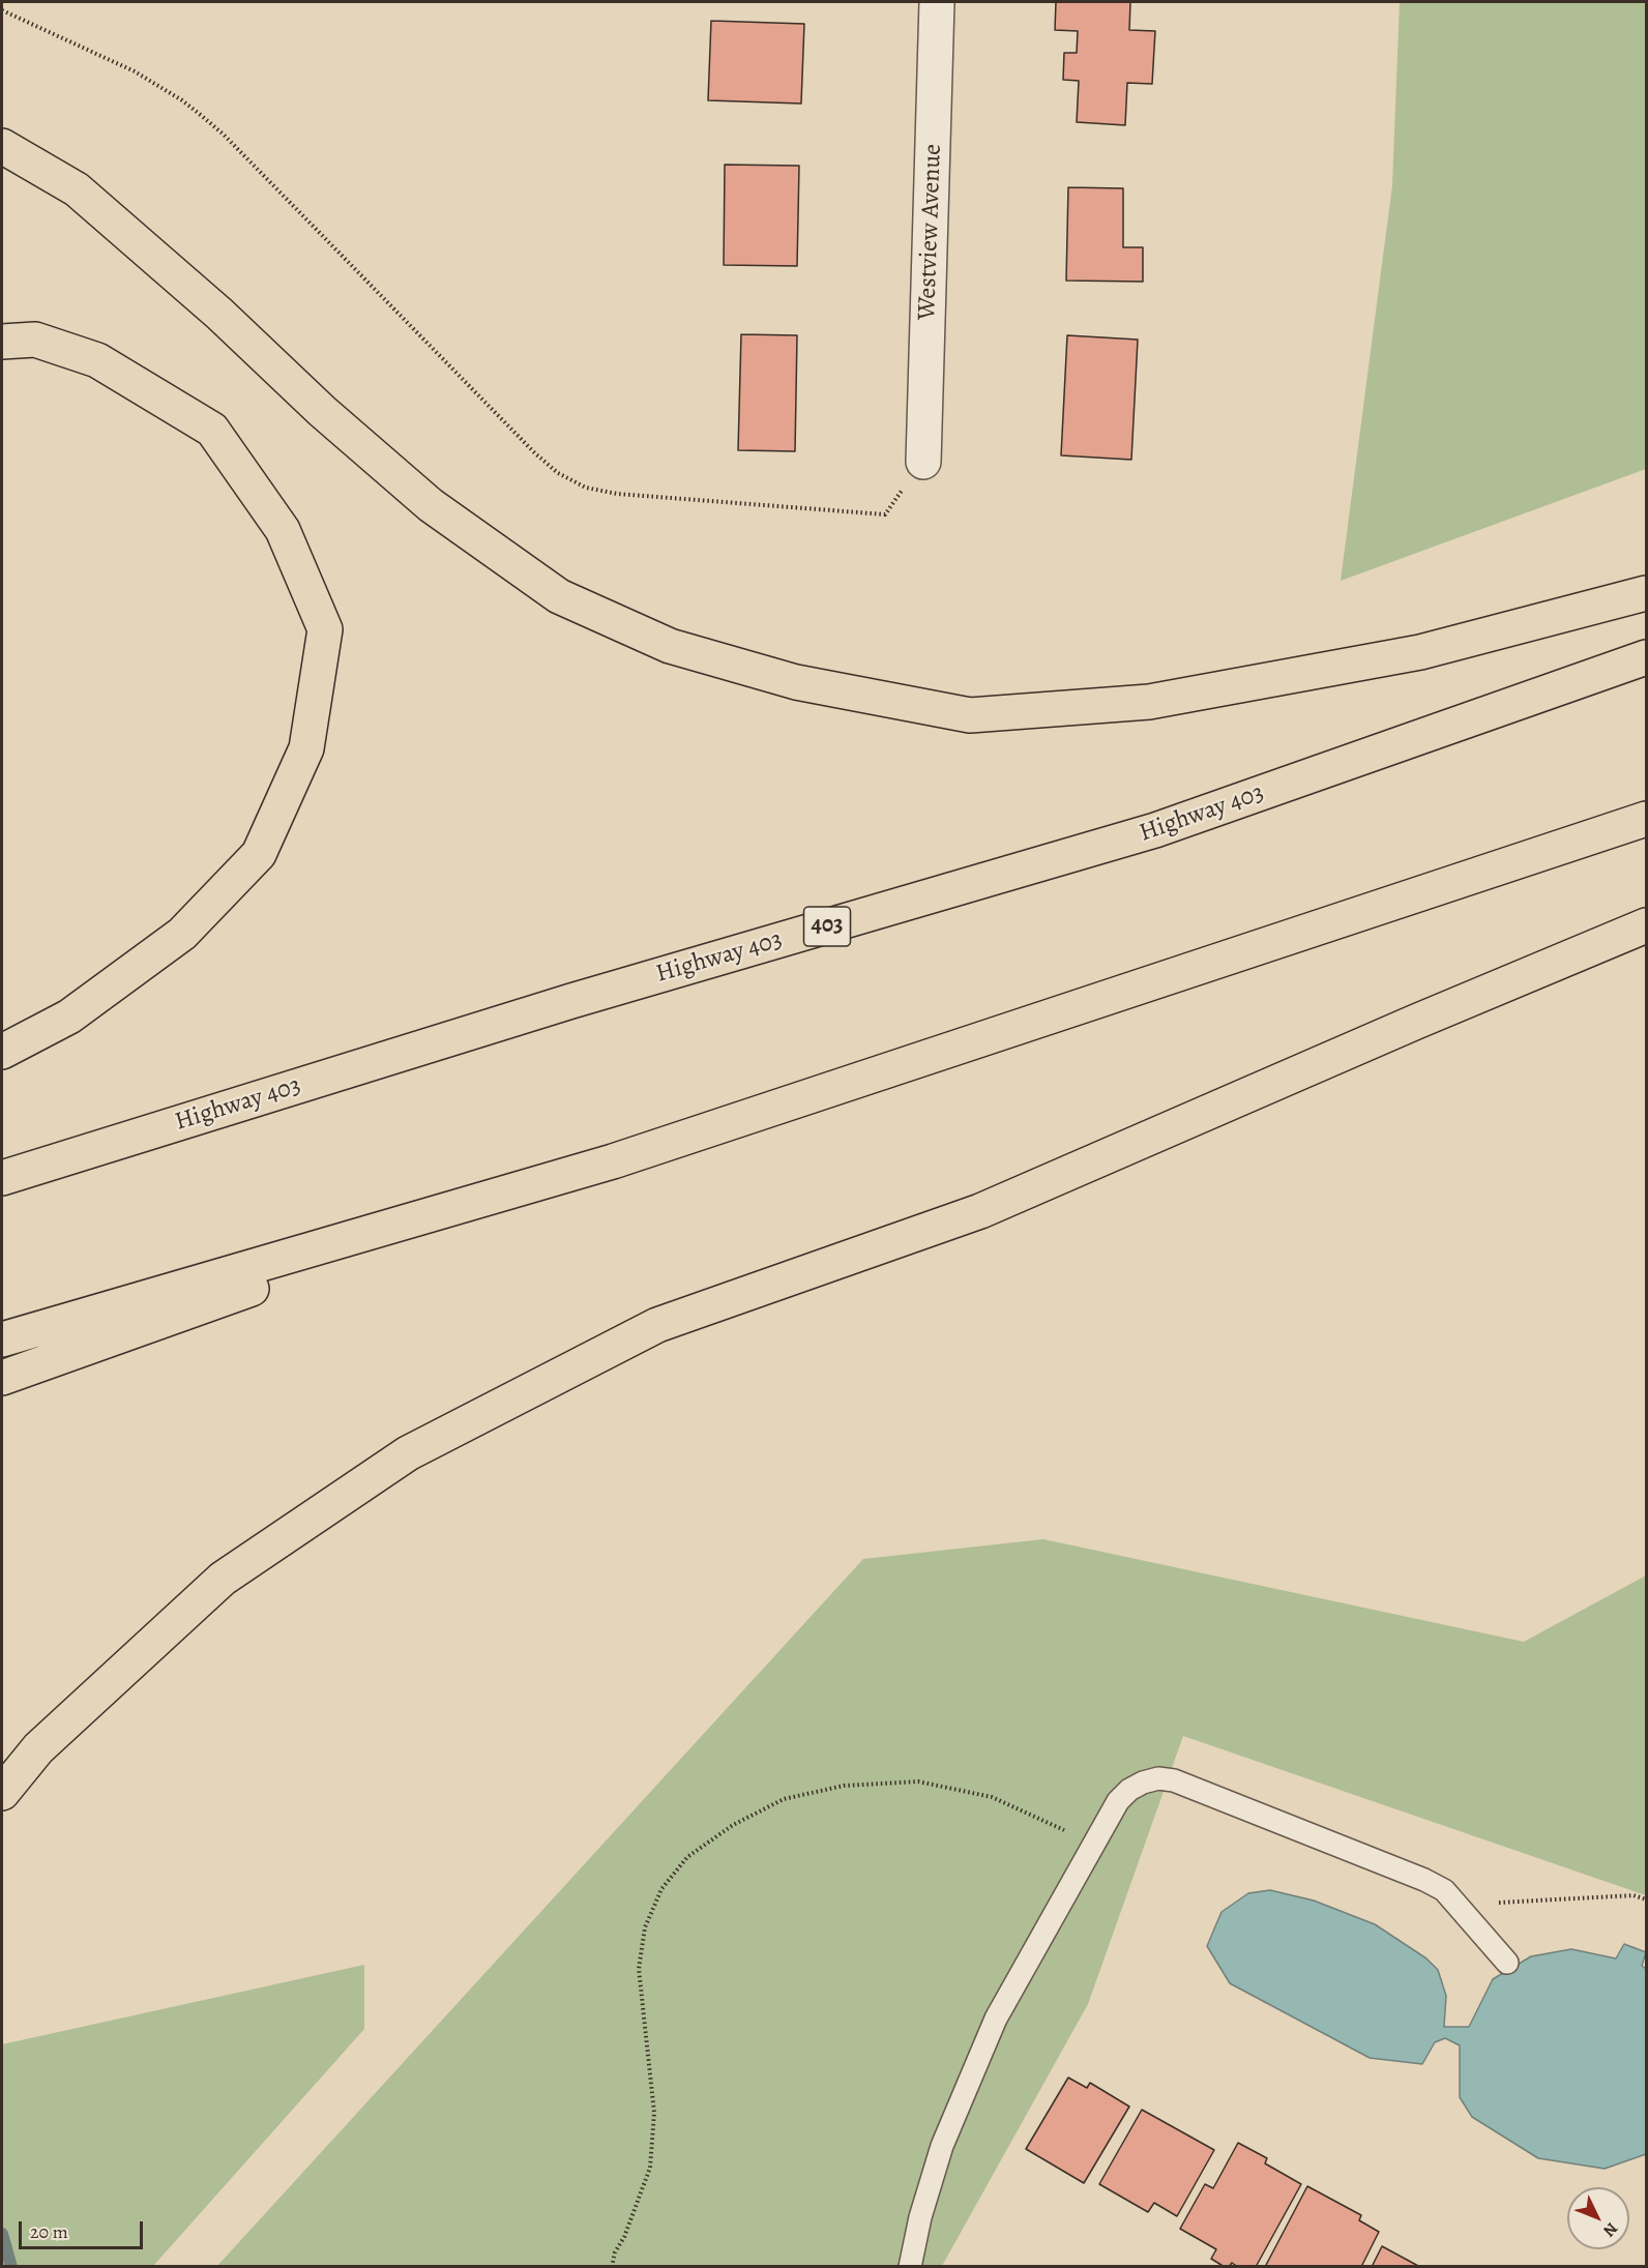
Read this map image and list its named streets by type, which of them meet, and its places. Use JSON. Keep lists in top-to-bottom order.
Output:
{
  "streets": {
    "highway": ["Highway 403", "403"],
    "street": ["Westview Avenue"]
  },
  "scale_bar": "20 m",
  "north": "bottom right"
}
